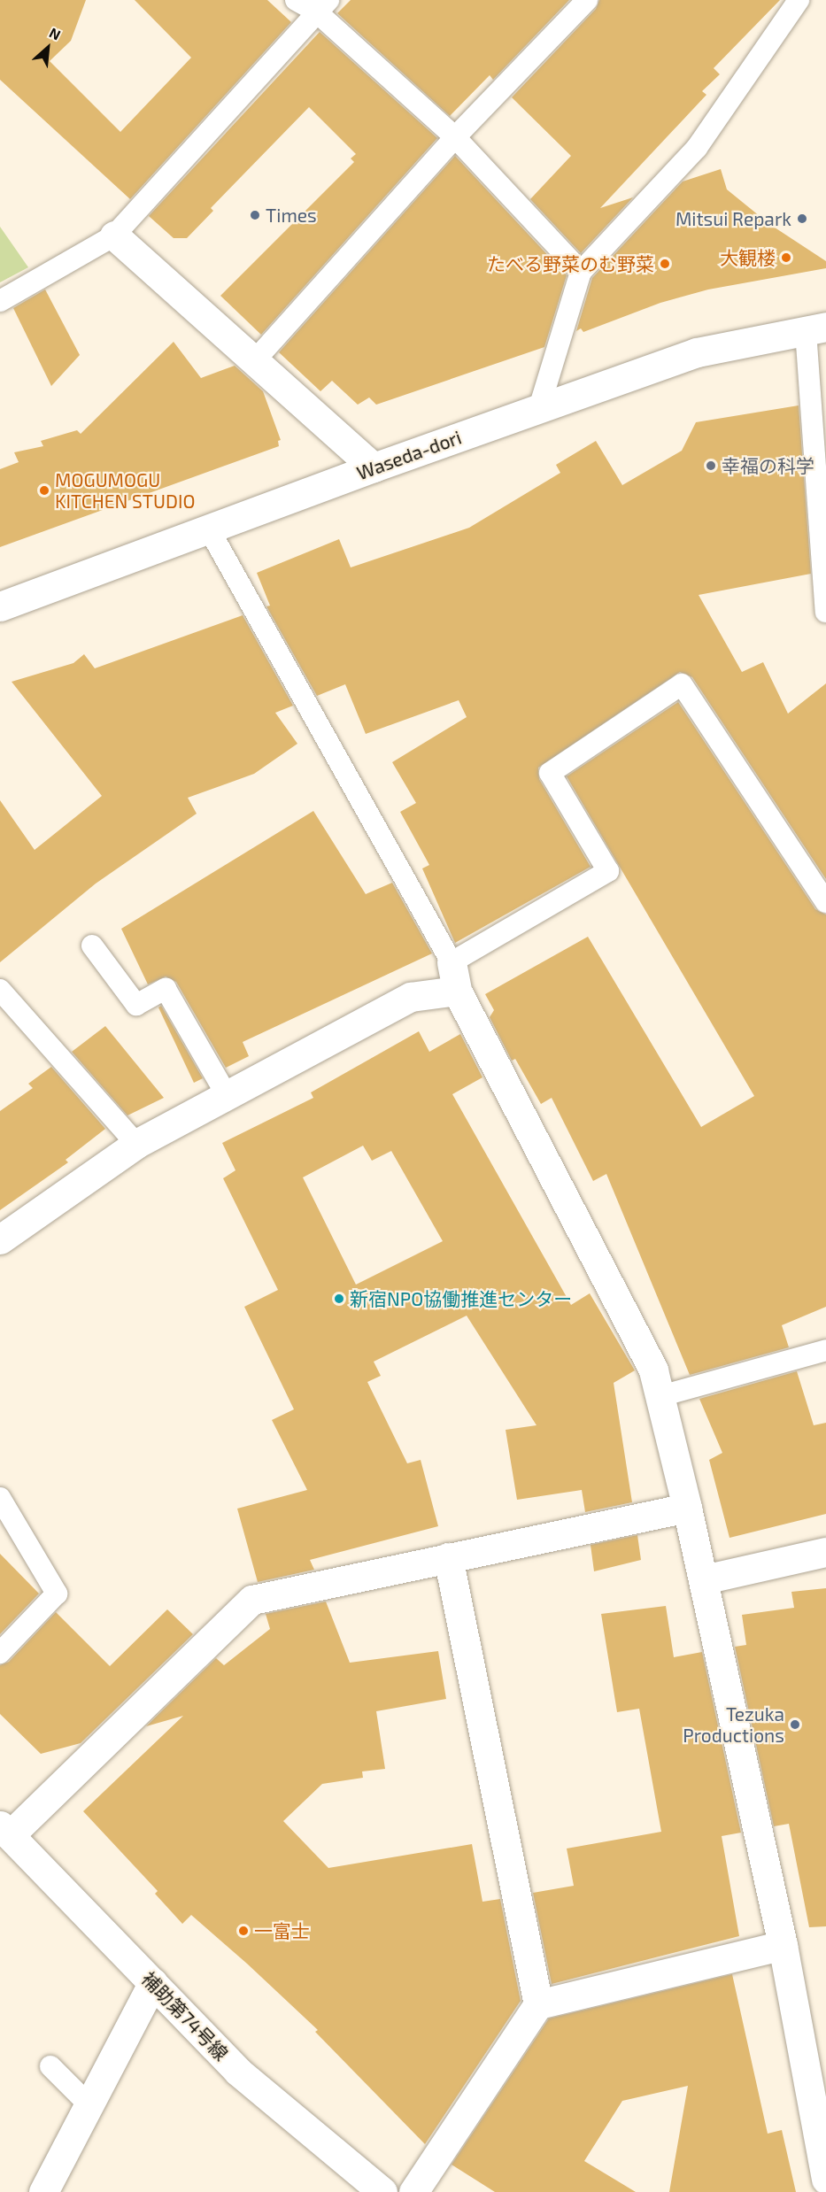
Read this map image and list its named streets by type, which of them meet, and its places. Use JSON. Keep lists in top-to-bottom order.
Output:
{
  "streets": {
    "street": ["Waseda-dori", "補助第74号線"]
  },
  "places": [
    "Times",
    "Mitsui Repark",
    "大観楼",
    "たべる野菜のむ野菜",
    "幸福の科学",
    "MOGUMOGU KITCHEN STUDIO",
    "新宿NPO協働推進センター",
    "Tezuka Productions",
    "一富士"
  ],
  "north": "top right"
}
